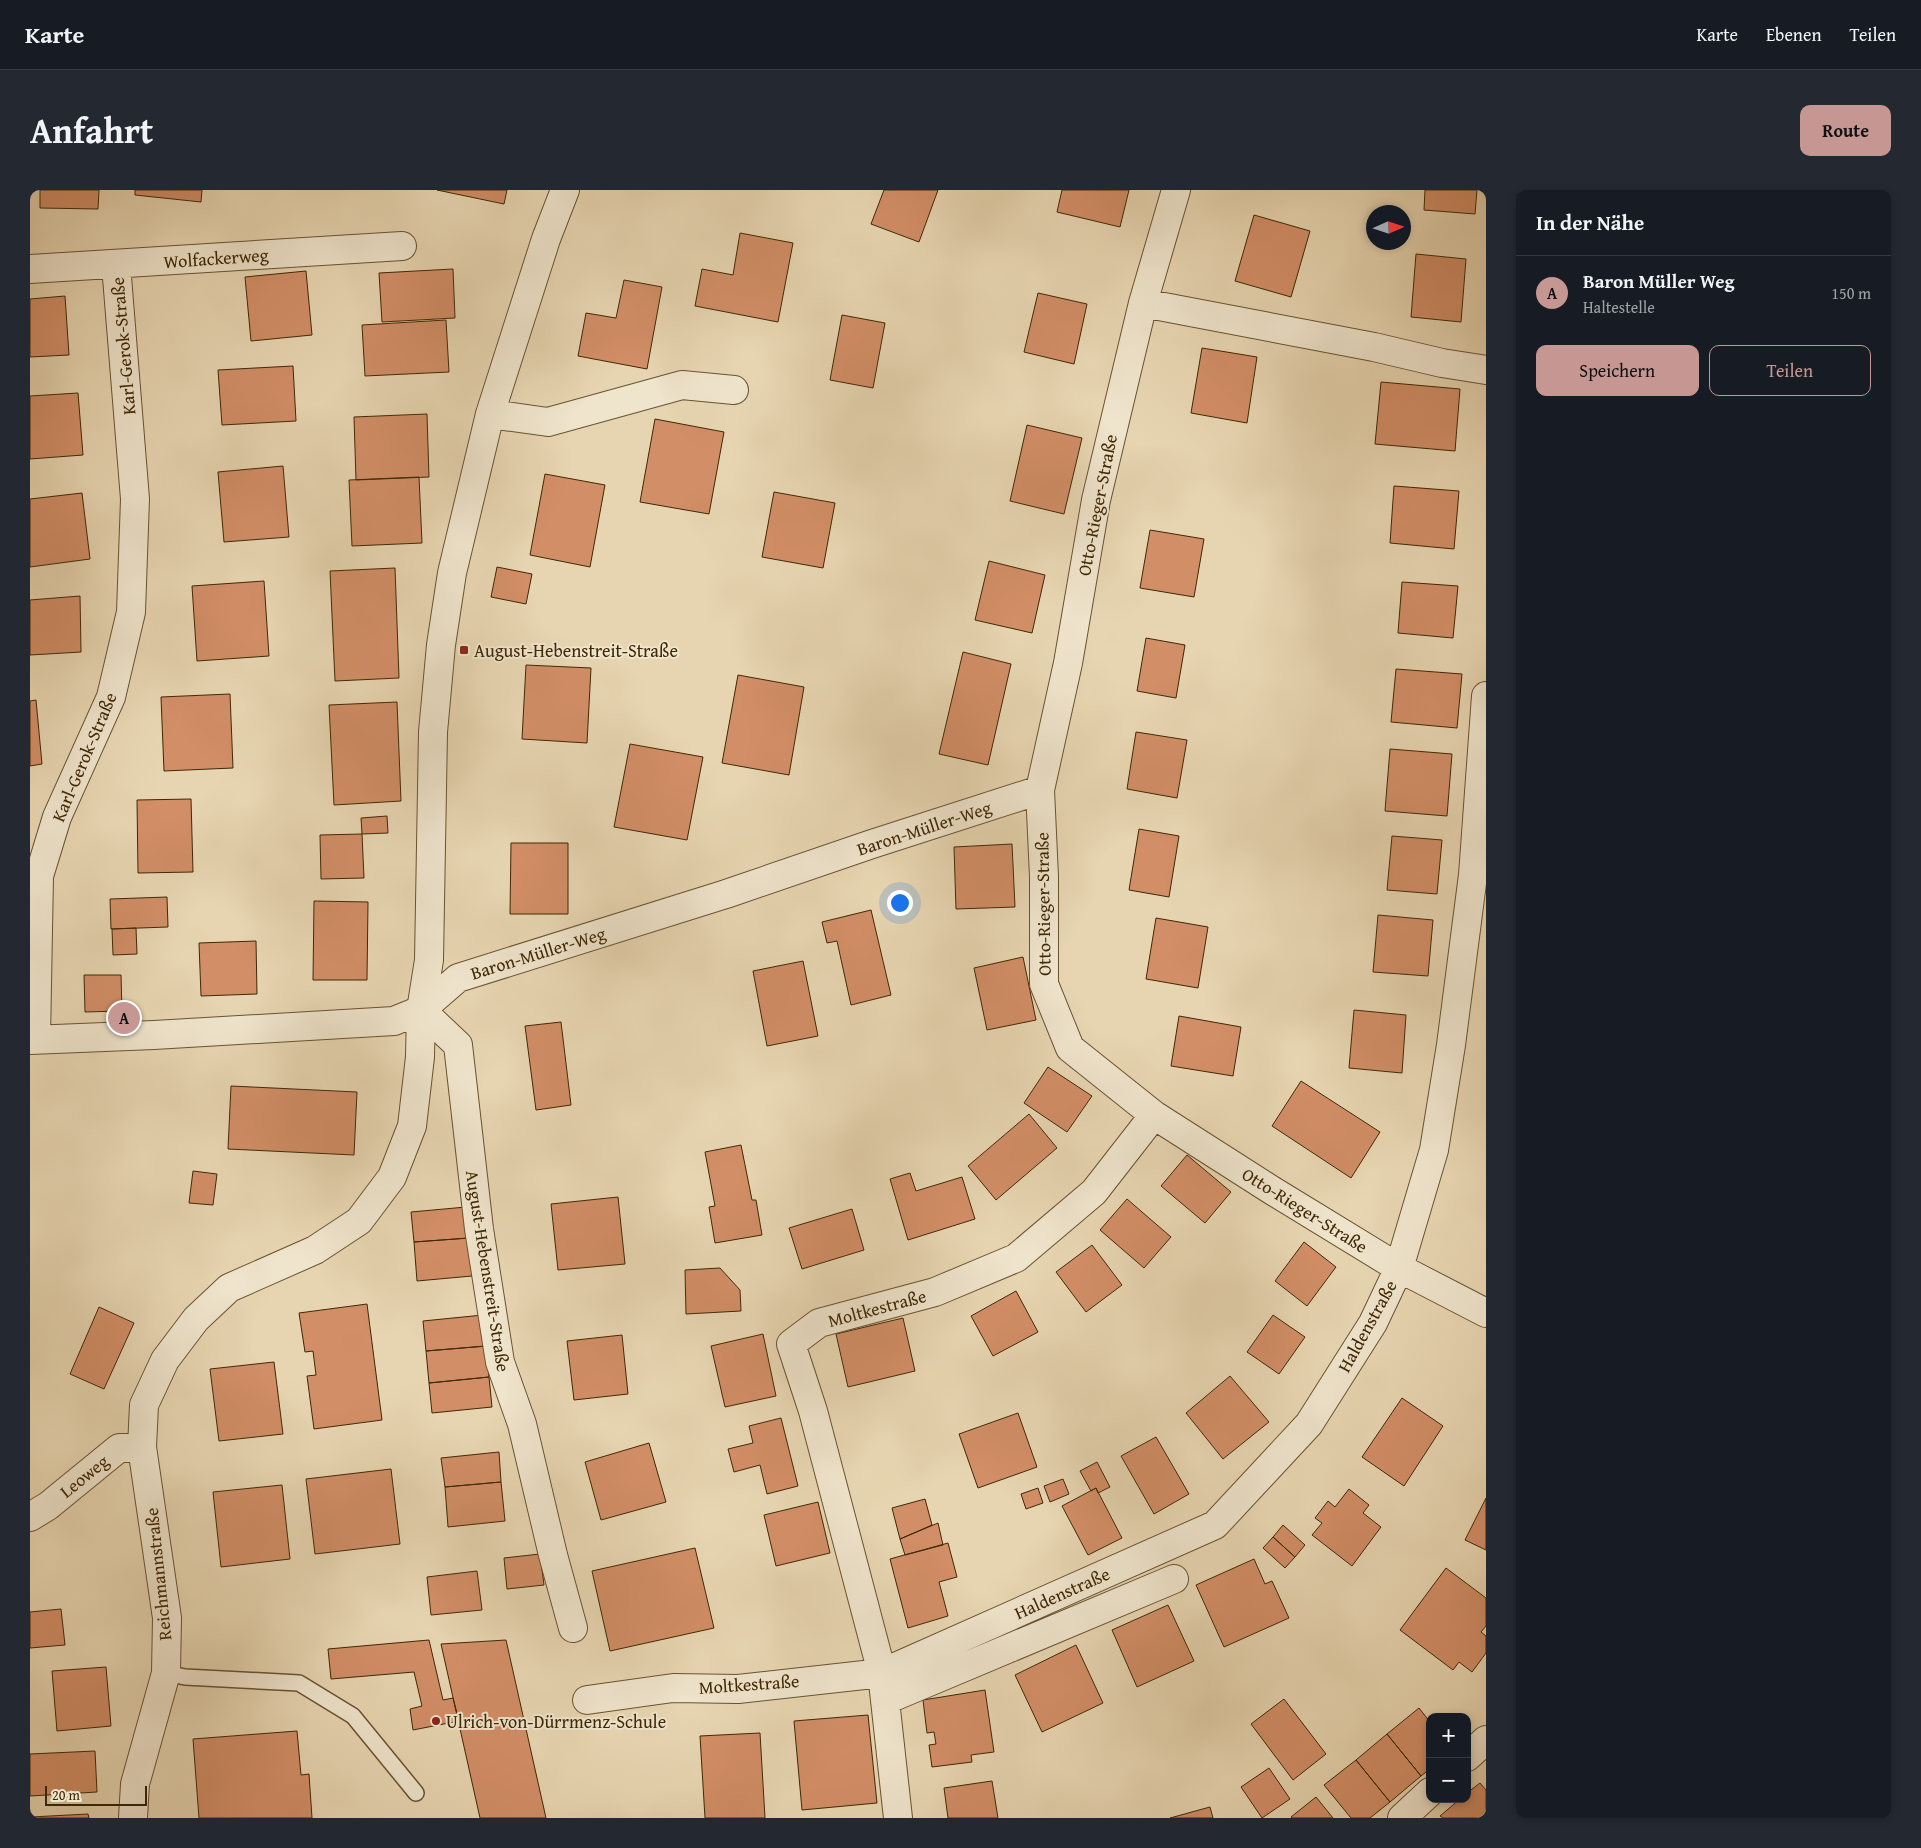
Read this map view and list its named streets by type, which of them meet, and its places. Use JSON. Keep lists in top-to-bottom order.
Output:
{
  "streets": {
    "street": [
      "Wolfackerweg",
      "Karl-Gerok-Straße",
      "Otto-Rieger-Straße",
      "Baron-Müller-Weg",
      "August-Hebenstreit-Straße",
      "Moltkestraße",
      "Haldenstraße",
      "Leoweg",
      "Reichmannstraße"
    ]
  },
  "crossings": [
    ["Wolfackerweg", "Karl-Gerok-Straße"],
    ["Karl-Gerok-Straße", "Baron-Müller-Weg"],
    ["Otto-Rieger-Straße", "Baron-Müller-Weg"],
    ["Otto-Rieger-Straße", "Moltkestraße"],
    ["Otto-Rieger-Straße", "Haldenstraße"],
    ["Baron-Müller-Weg", "August-Hebenstreit-Straße"],
    ["Moltkestraße", "Haldenstraße"],
    ["Leoweg", "Reichmannstraße"]
  ],
  "places": {
    "transit": ["August-Hebenstreit-Straße"],
    "other": ["Ulrich-von-Dürrmenz-Schule"]
  },
  "scale_bar": "20 m",
  "north": "right",
  "page": {
    "header": "Karte",
    "nav": ["Karte", "Ebenen", "Teilen"],
    "title": "Anfahrt",
    "buttons": [
      "Route",
      ["Speichern", "Teilen"]
    ],
    "heading": "In der Nähe",
    "list": [
      {
        "mark": "A",
        "name": "Baron Müller Weg",
        "note": "Haltestelle",
        "value": "150 m"
      }
    ],
    "pins": "A",
    "map_buttons": ["+", "−"],
    "scale": "20 m"
  }
}
